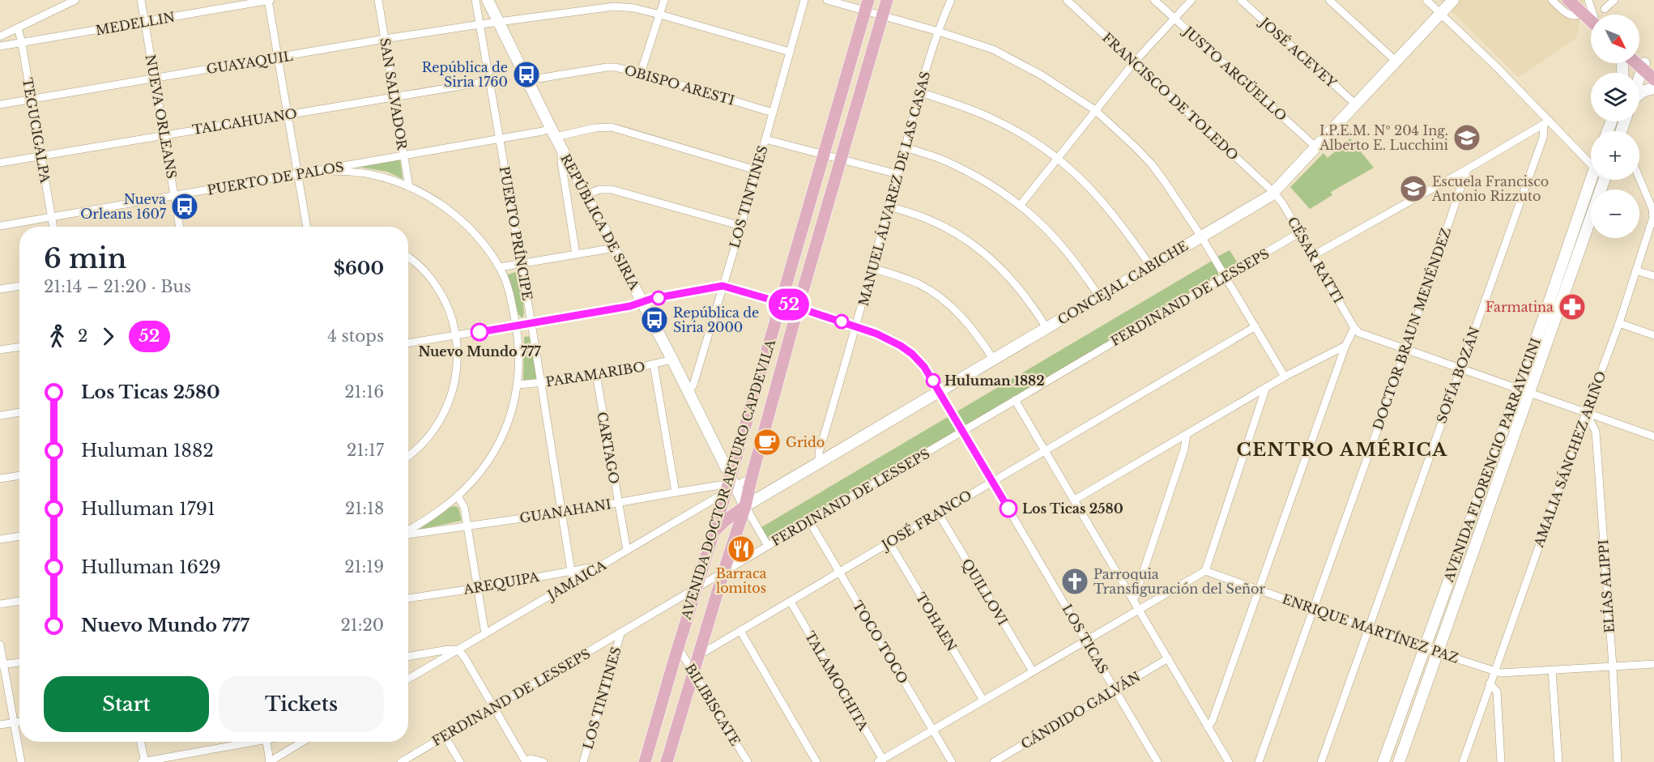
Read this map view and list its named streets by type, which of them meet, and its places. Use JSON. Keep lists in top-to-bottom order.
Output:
{
  "streets": {
    "main road": [
      "REPÚBLICA DE SIRIA",
      "CONCEJAL CABICHE",
      "AVENIDA FLORENCIO PARRAVICINI",
      "AVENIDA DOCTOR ARTURO CAPDEVILA"
    ],
    "street": [
      "MEDELLIN",
      "JOSÉ ACEVEY",
      "GUAYAQUIL",
      "JUSTO ARGÜELLO",
      "OBISPO ARESTI",
      "SAN SALVADOR",
      "FRANCISCO DE TOLEDO",
      "NUEVA ORLEANS",
      "TALCAHUANO",
      "TEGUCIGALPA",
      "PUERTO DE PALOS",
      "MANUEL ÁLVAREZ DE LAS CASAS",
      "LOS TINTINES",
      "PUERTO PRÍNCIPE",
      "CÉSAR RATTI",
      "FERDINAND DE LESSEPS",
      "DOCTOR BRAUN MENÉNDEZ",
      "PARAMARIBO",
      "SOFÍA BOZÁN",
      "CARTAGO",
      "AMALIA SÁNCHEZ ARIÑO",
      "GUANAHANI",
      "JOSÉ FRANCO",
      "JAMAICA",
      "AREQUIPA",
      "ELÍAS ALIPPI",
      "QUILLOVI",
      "TOHAEN",
      "ENRIQUE MARTÍNEZ PAZ",
      "LOS TICAS",
      "TOCO TOCO",
      "TALAMOCHITA",
      "BILIBISCATE",
      "CÁNDIDO GALVÁN"
    ]
  },
  "crossings": [
    ["MEDELLIN", "NUEVA ORLEANS"],
    ["MEDELLIN", "TEGUCIGALPA"],
    ["JOSÉ ACEVEY", "CONCEJAL CABICHE"],
    ["GUAYAQUIL", "SAN SALVADOR"],
    ["GUAYAQUIL", "NUEVA ORLEANS"],
    ["GUAYAQUIL", "TEGUCIGALPA"],
    ["GUAYAQUIL", "LOS TINTINES"],
    ["GUAYAQUIL", "REPÚBLICA DE SIRIA"],
    ["GUAYAQUIL", "PUERTO PRÍNCIPE"],
    ["JUSTO ARGÜELLO", "CONCEJAL CABICHE"],
    ["OBISPO ARESTI", "LOS TINTINES"],
    ["OBISPO ARESTI", "REPÚBLICA DE SIRIA"],
    ["SAN SALVADOR", "TALCAHUANO"],
    ["SAN SALVADOR", "PUERTO DE PALOS"],
    ["FRANCISCO DE TOLEDO", "CÉSAR RATTI"],
    ["FRANCISCO DE TOLEDO", "CONCEJAL CABICHE"],
    ["NUEVA ORLEANS", "TALCAHUANO"],
    ["NUEVA ORLEANS", "PUERTO DE PALOS"],
    ["TALCAHUANO", "TEGUCIGALPA"],
    ["TALCAHUANO", "PUERTO PRÍNCIPE"],
    ["TEGUCIGALPA", "PUERTO DE PALOS"],
    ["PUERTO DE PALOS", "LOS TINTINES"],
    ["PUERTO DE PALOS", "REPÚBLICA DE SIRIA"],
    ["PUERTO DE PALOS", "PUERTO PRÍNCIPE"],
    ["MANUEL ÁLVAREZ DE LAS CASAS", "CONCEJAL CABICHE"],
    ["MANUEL ÁLVAREZ DE LAS CASAS", "LOS TICAS"],
    ["LOS TINTINES", "REPÚBLICA DE SIRIA"],
    ["LOS TINTINES", "FERDINAND DE LESSEPS"],
    ["LOS TINTINES", "LOS TICAS"],
    ["REPÚBLICA DE SIRIA", "CONCEJAL CABICHE"],
    ["REPÚBLICA DE SIRIA", "FERDINAND DE LESSEPS"],
    ["REPÚBLICA DE SIRIA", "PARAMARIBO"],
    ["REPÚBLICA DE SIRIA", "AVENIDA DOCTOR ARTURO CAPDEVILA"],
    ["REPÚBLICA DE SIRIA", "GUANAHANI"],
    ["REPÚBLICA DE SIRIA", "JAMAICA"],
    ["PUERTO PRÍNCIPE", "PARAMARIBO"],
    ["PUERTO PRÍNCIPE", "GUANAHANI"],
    ["PUERTO PRÍNCIPE", "JAMAICA"],
    ["PUERTO PRÍNCIPE", "AREQUIPA"],
    ["CÉSAR RATTI", "CONCEJAL CABICHE"],
    ["CÉSAR RATTI", "FERDINAND DE LESSEPS"],
    ["CONCEJAL CABICHE", "AVENIDA DOCTOR ARTURO CAPDEVILA"],
    ["CONCEJAL CABICHE", "LOS TICAS"],
    ["FERDINAND DE LESSEPS", "AVENIDA DOCTOR ARTURO CAPDEVILA"],
    ["FERDINAND DE LESSEPS", "LOS TICAS"],
    ["FERDINAND DE LESSEPS", "TOCO TOCO"],
    ["DOCTOR BRAUN MENÉNDEZ", "ENRIQUE MARTÍNEZ PAZ"],
    ["PARAMARIBO", "CARTAGO"],
    ["SOFÍA BOZÁN", "ENRIQUE MARTÍNEZ PAZ"],
    ["CARTAGO", "GUANAHANI"],
    ["CARTAGO", "JAMAICA"],
    ["AMALIA SÁNCHEZ ARIÑO", "ELÍAS ALIPPI"],
    ["AMALIA SÁNCHEZ ARIÑO", "ENRIQUE MARTÍNEZ PAZ"],
    ["AVENIDA FLORENCIO PARRAVICINI", "ENRIQUE MARTÍNEZ PAZ"],
    ["AVENIDA DOCTOR ARTURO CAPDEVILA", "GUANAHANI"],
    ["AVENIDA DOCTOR ARTURO CAPDEVILA", "JOSÉ FRANCO"],
    ["AVENIDA DOCTOR ARTURO CAPDEVILA", "JAMAICA"],
    ["AVENIDA DOCTOR ARTURO CAPDEVILA", "LOS TICAS"],
    ["AVENIDA DOCTOR ARTURO CAPDEVILA", "BILIBISCATE"],
    ["GUANAHANI", "JAMAICA"],
    ["JOSÉ FRANCO", "QUILLOVI"],
    ["JOSÉ FRANCO", "TOHAEN"],
    ["JOSÉ FRANCO", "LOS TICAS"],
    ["JOSÉ FRANCO", "TOCO TOCO"],
    ["JOSÉ FRANCO", "TALAMOCHITA"],
    ["JAMAICA", "AREQUIPA"],
    ["ELÍAS ALIPPI", "ENRIQUE MARTÍNEZ PAZ"],
    ["LOS TICAS", "CÁNDIDO GALVÁN"]
  ],
  "districts": ["CENTRO AMÉRICA"],
  "places": {
    "bus stop": ["República de Siria 1760", "Nueva Orleans 1607", "República de Siria 2000"],
    "school or university": ["I.P.E.M. Nº 204 Ing. Alberto E. Lucchini", "Escuela Francisco Antonio Rizzuto"],
    "pharmacy": ["Farmatina"],
    "other": ["Nuevo Mundo 777", "Huluman 1882", "Los Ticas 2580"],
    "cafe": ["Grido"],
    "restaurant": ["Barraca lomitos"],
    "church": ["Parroquia Transfiguración del Señor"]
  },
  "lines": ["bus line 52"],
  "north": "bottom right",
  "page": {
    "on_map": "52",
    "map_buttons": ["+", "−"],
    "heading": ["6 min", "21:14 – 21:20 · Bus", "$600"],
    "legs": ["2", "52", "4 stops"],
    "list": [
      {
        "name": "Los Ticas 2580",
        "value": "21:16"
      },
      {
        "name": "Huluman 1882",
        "value": "21:17"
      },
      {
        "name": "Hulluman 1791",
        "value": "21:18"
      },
      {
        "name": "Hulluman 1629",
        "value": "21:19"
      },
      {
        "name": "Nuevo Mundo 777",
        "value": "21:20"
      }
    ],
    "buttons": ["Start", "Tickets"]
  }
}
